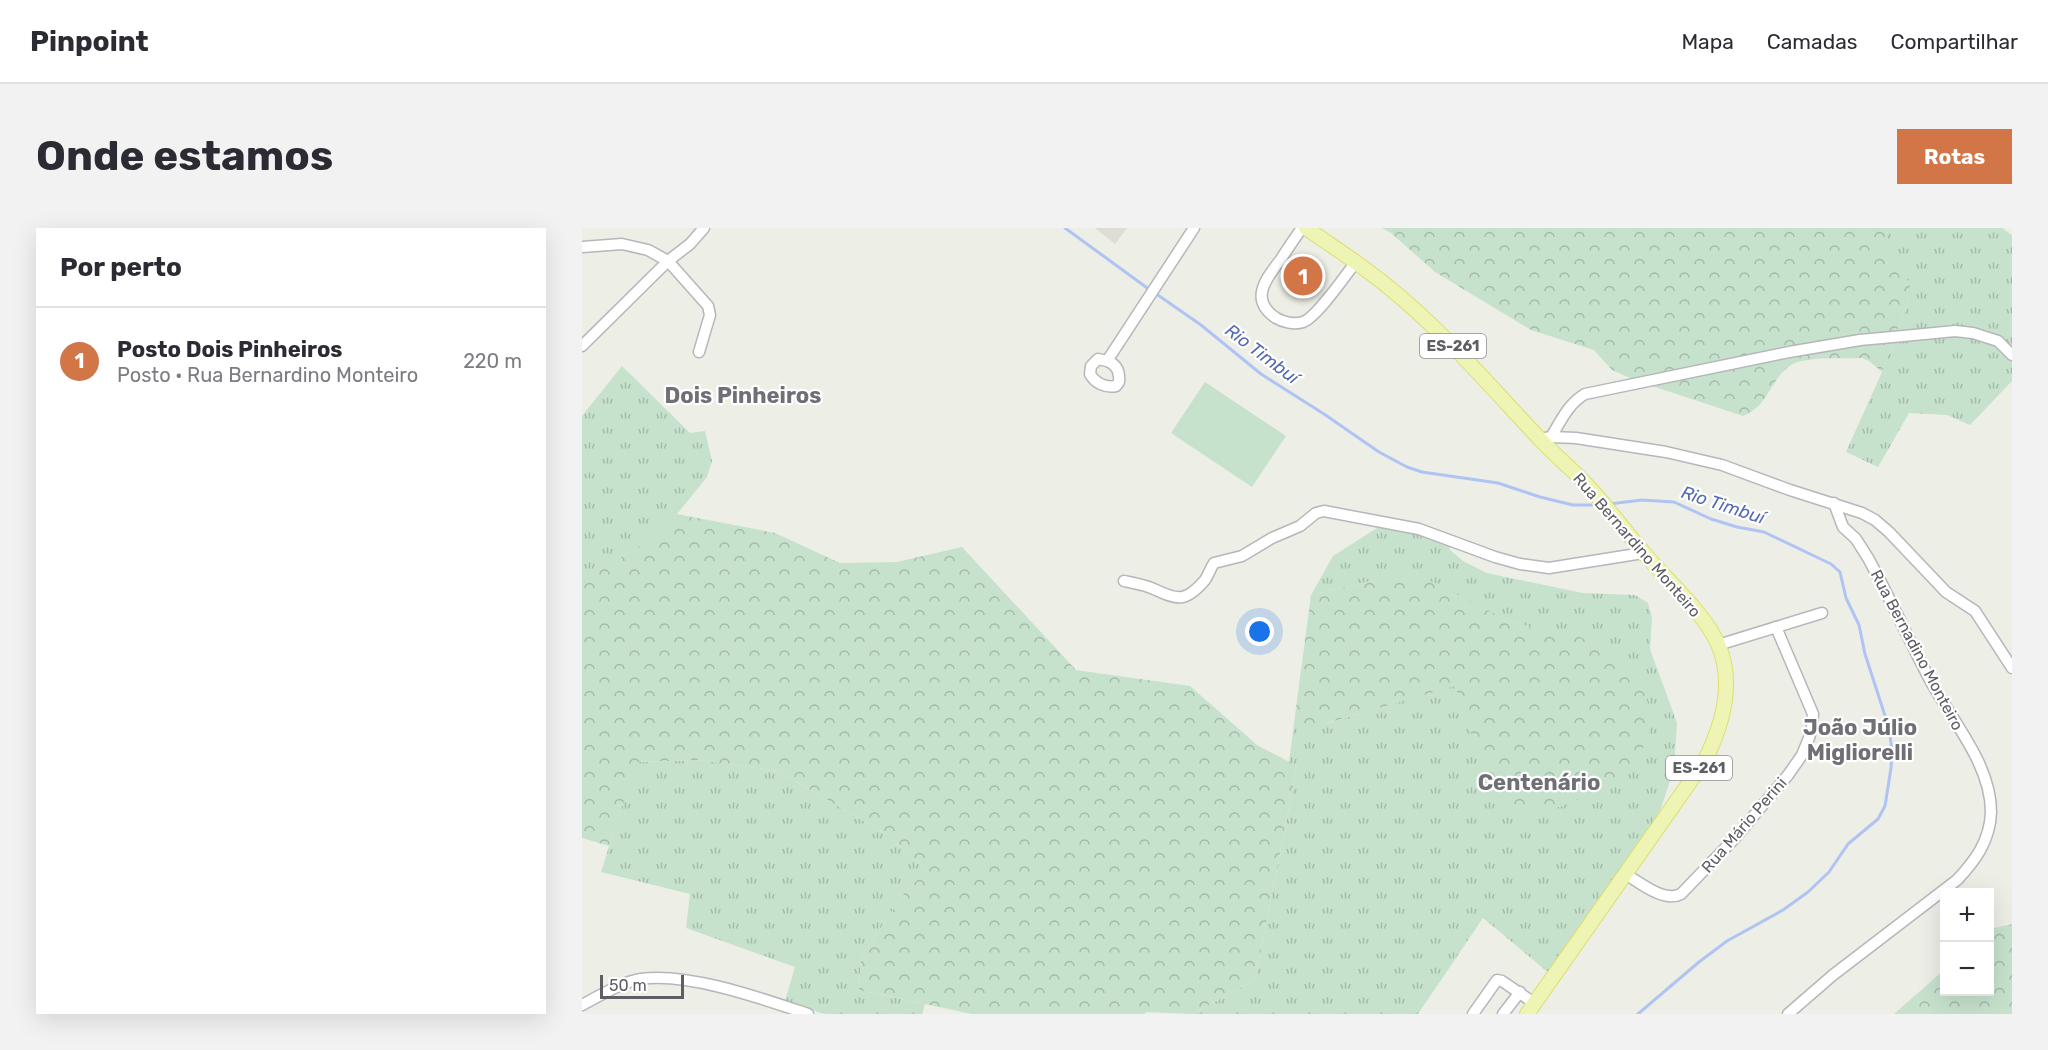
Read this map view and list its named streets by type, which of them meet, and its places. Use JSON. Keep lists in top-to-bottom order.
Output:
{
  "streets": {
    "main road": ["ES-261", "Rua Bernardino Monteiro"],
    "street": ["Rua Bernadino Monteiro", "Rua Mário Perini"]
  },
  "crossings": [
    ["ES-261", "Rua Bernardino Monteiro"],
    ["ES-261", "Rua Mário Perini"],
    ["Rua Bernardino Monteiro", "Rua Mário Perini"]
  ],
  "districts": ["Dois Pinheiros", "João Júlio Migliorelli", "Centenário"],
  "water": ["Rio Timbuí"],
  "scale_bar": "50 m",
  "page": {
    "header": "Pinpoint",
    "nav": ["Mapa", "Camadas", "Compartilhar"],
    "buttons": "Rotas",
    "title": "Onde estamos",
    "heading": "Por perto",
    "pins": "1",
    "list": [
      {
        "mark": "1",
        "name": "Posto Dois Pinheiros",
        "note": "Posto · Rua Bernardino Monteiro",
        "value": "220 m"
      }
    ],
    "map_buttons": ["+", "−"],
    "scale": "50 m"
  }
}
